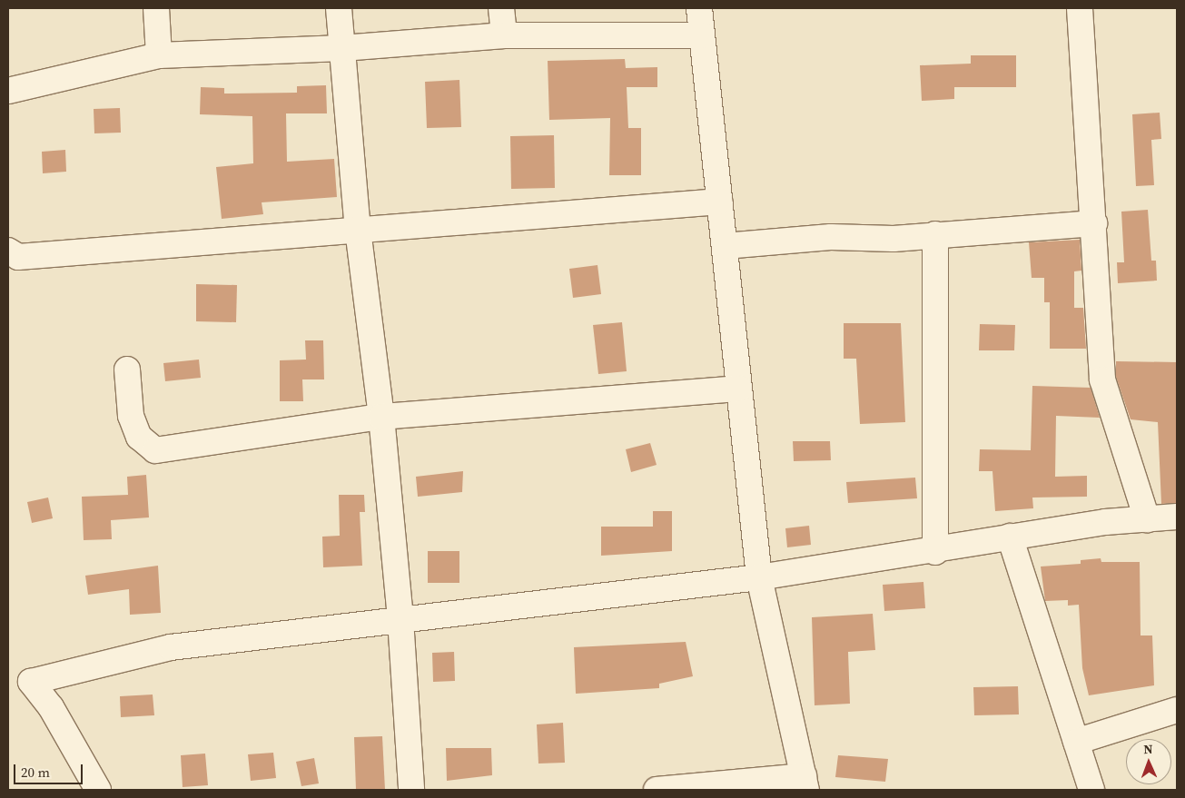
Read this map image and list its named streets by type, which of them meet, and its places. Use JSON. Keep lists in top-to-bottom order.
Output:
{
  "scale_bar": "20 m",
  "north": "top"
}
